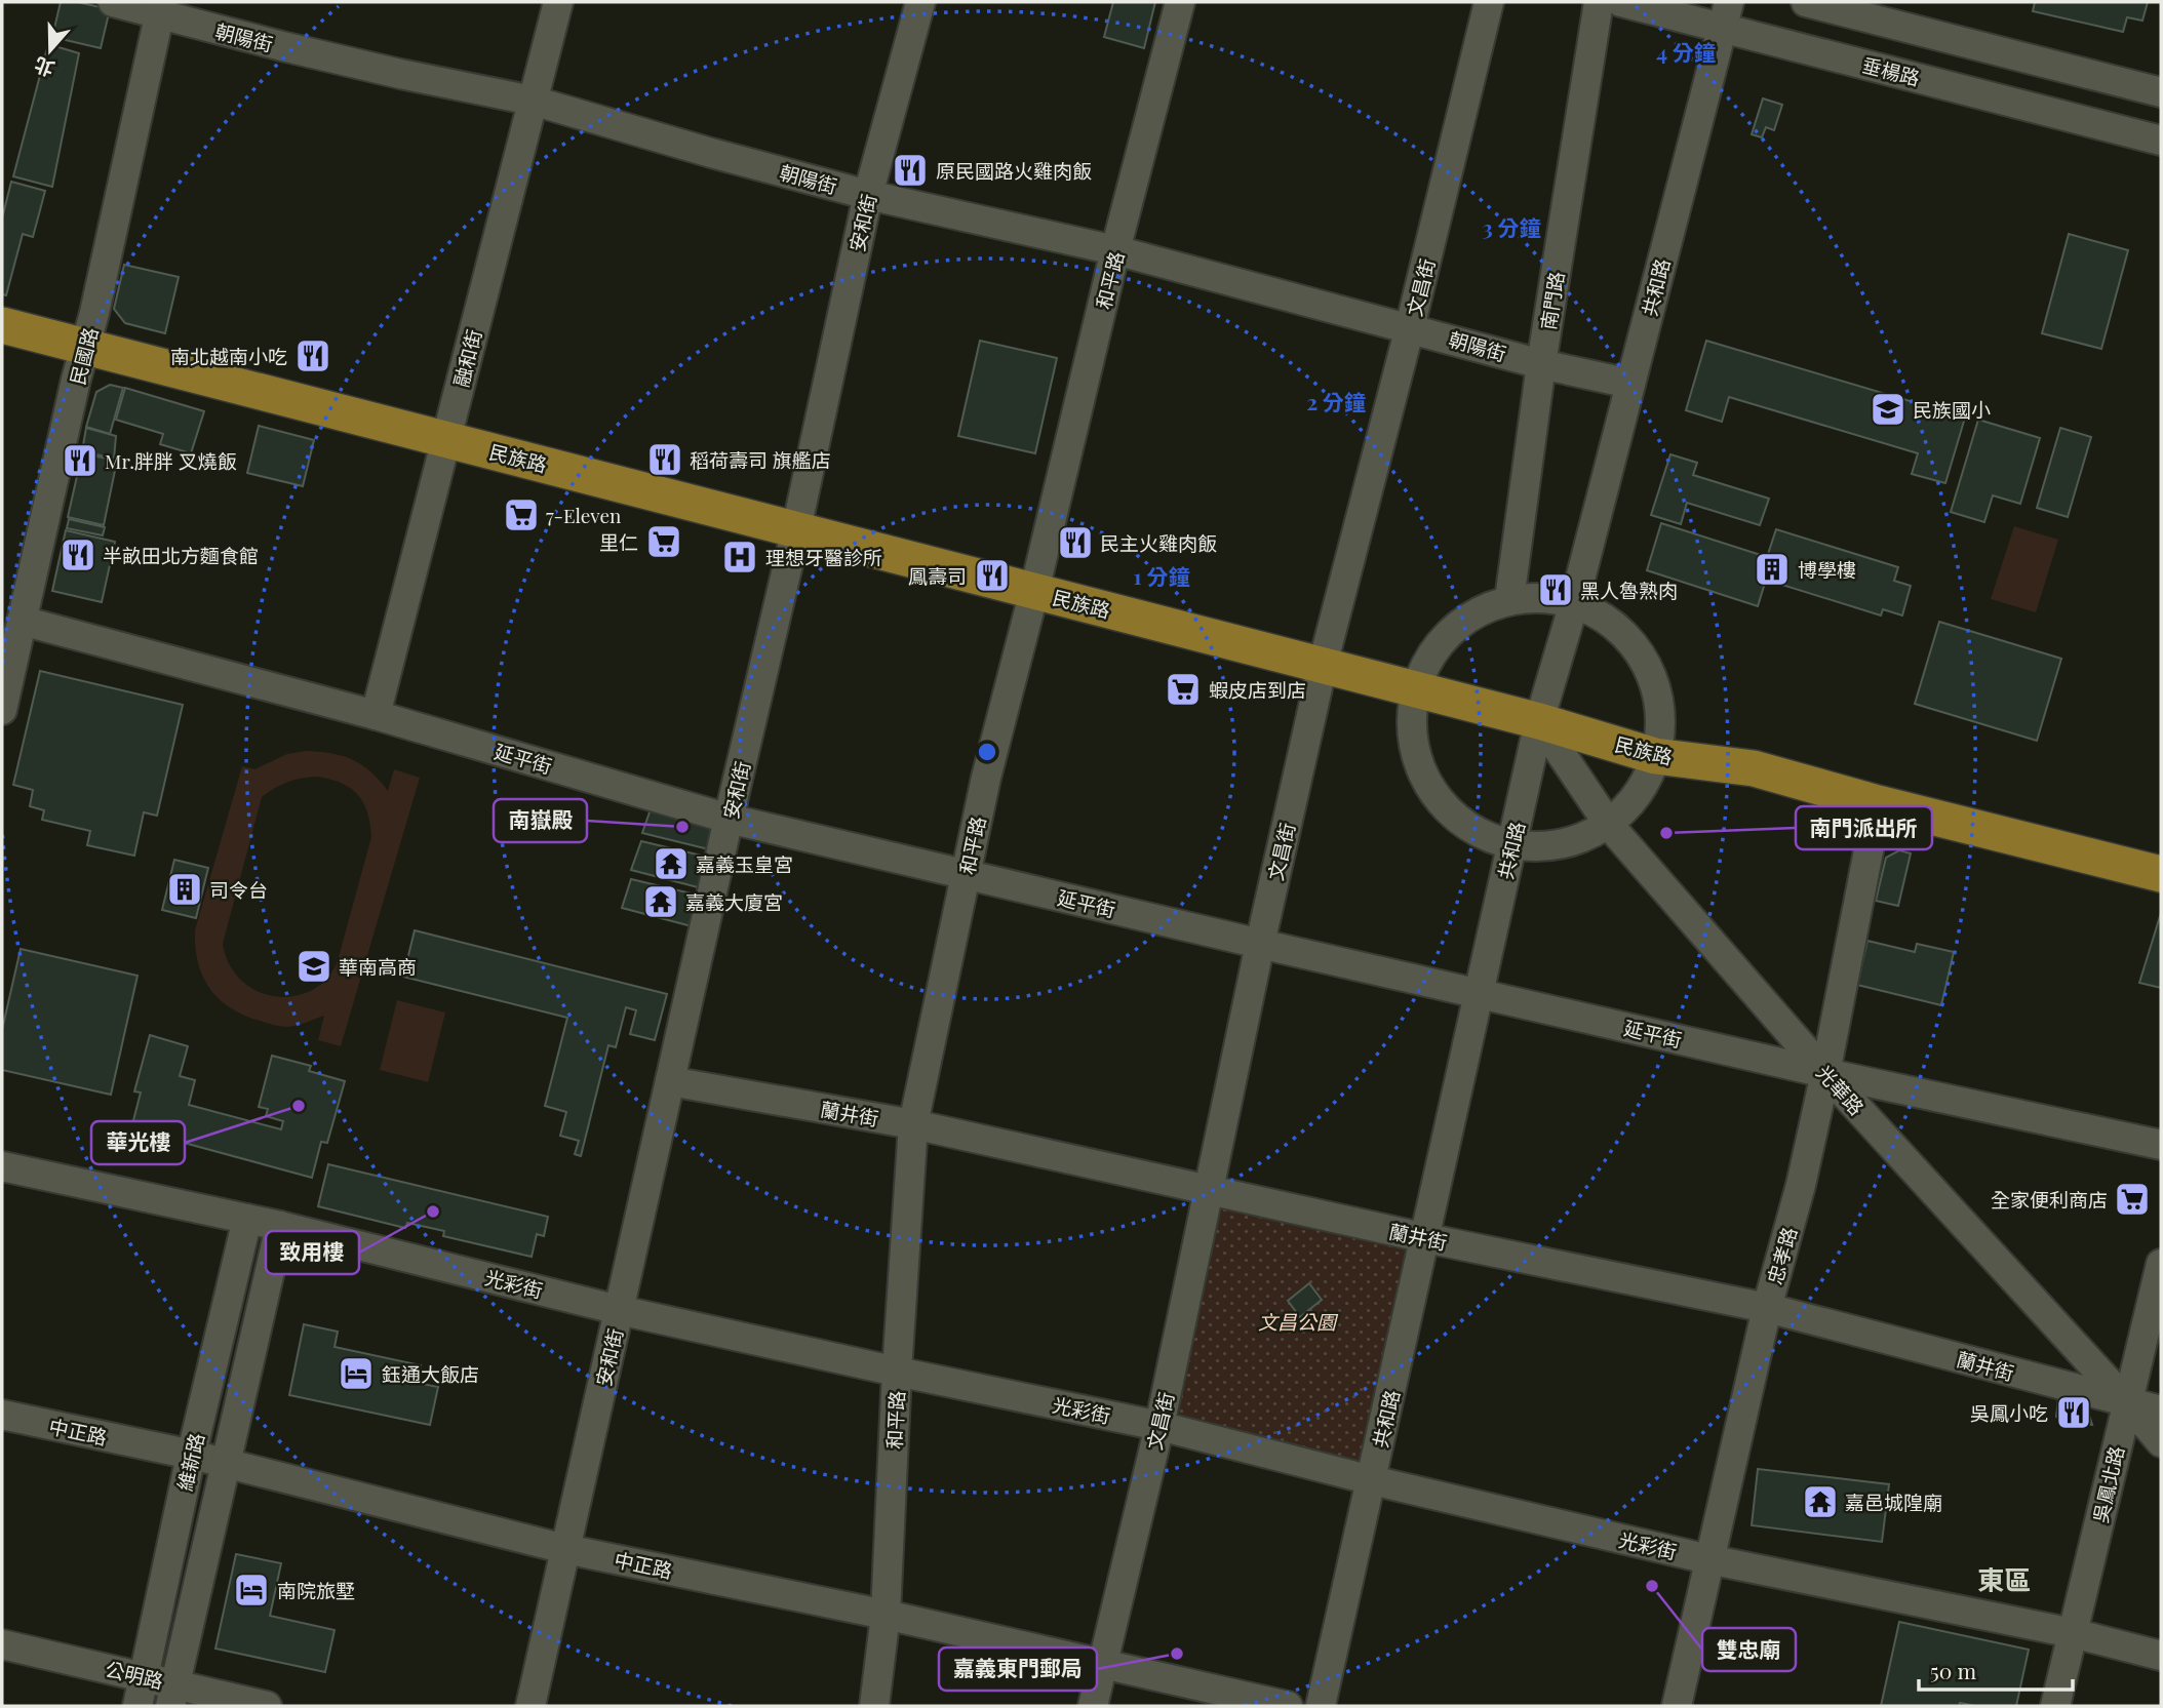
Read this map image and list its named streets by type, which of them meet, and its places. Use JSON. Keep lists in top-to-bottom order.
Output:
{
  "streets": {
    "main road": ["民族路"],
    "street": [
      "朝陽街",
      "垂楊路",
      "安和街",
      "和平路",
      "文昌街",
      "共和路",
      "南門路",
      "民國路",
      "融和街",
      "延平街",
      "光華路",
      "蘭井街",
      "忠孝路",
      "光彩街",
      "中正路",
      "維新路",
      "吳鳳北路",
      "公明路"
    ]
  },
  "crossings": [
    ["朝陽街", "安和街"],
    ["朝陽街", "和平路"],
    ["朝陽街", "文昌街"],
    ["朝陽街", "共和路"],
    ["朝陽街", "南門路"],
    ["朝陽街", "民國路"],
    ["朝陽街", "融和街"],
    ["垂楊路", "共和路"],
    ["安和街", "民族路"],
    ["安和街", "延平街"],
    ["安和街", "蘭井街"],
    ["安和街", "光彩街"],
    ["安和街", "中正路"],
    ["和平路", "民族路"],
    ["和平路", "延平街"],
    ["和平路", "蘭井街"],
    ["和平路", "光彩街"],
    ["和平路", "中正路"],
    ["文昌街", "民族路"],
    ["文昌街", "延平街"],
    ["文昌街", "蘭井街"],
    ["文昌街", "光彩街"],
    ["文昌街", "中正路"],
    ["共和路", "民族路"],
    ["共和路", "延平街"],
    ["共和路", "光華路"],
    ["共和路", "蘭井街"],
    ["共和路", "光彩街"],
    ["民國路", "民族路"],
    ["民國路", "延平街"],
    ["融和街", "民族路"],
    ["融和街", "延平街"],
    ["民族路", "光華路"],
    ["民族路", "忠孝路"],
    ["延平街", "光華路"],
    ["延平街", "忠孝路"],
    ["光華路", "蘭井街"],
    ["光華路", "忠孝路"],
    ["光華路", "吳鳳北路"],
    ["蘭井街", "忠孝路"],
    ["蘭井街", "吳鳳北路"],
    ["忠孝路", "光彩街"],
    ["光彩街", "維新路"],
    ["光彩街", "吳鳳北路"],
    ["中正路", "維新路"],
    ["維新路", "公明路"]
  ],
  "districts": ["東區"],
  "parks": ["文昌公園"],
  "places": {
    "restaurant": [
      "原民國路火雞肉飯",
      "南北越南小吃",
      "稻荷壽司 旗艦店",
      "Mr.胖胖 叉燒飯",
      "民主火雞肉飯",
      "半畝田北方麵食館",
      "鳳壽司",
      "黑人魯熟肉",
      "吳鳳小吃"
    ],
    "school or university": ["民族國小", "華南高商"],
    "supermarket": [
      "7-Eleven",
      "里仁",
      "蝦皮店到店",
      "全家便利商店"
    ],
    "hospital": ["理想牙醫診所"],
    "building": ["博學樓", "司令台"],
    "other": [
      "南嶽殿",
      "南門派出所",
      "華光樓",
      "致用樓",
      "雙忠廟",
      "嘉義東門郵局"
    ],
    "temple": ["嘉義玉皇宮", "嘉義大廈宮", "嘉邑城隍廟"],
    "hotel": ["鈺通大飯店", "南院旅墅"]
  },
  "scale_bar": "50 m",
  "north": "bottom",
  "rings": [
    "4 分鐘",
    "3 分鐘",
    "2 分鐘",
    "1 分鐘"
  ]
}
